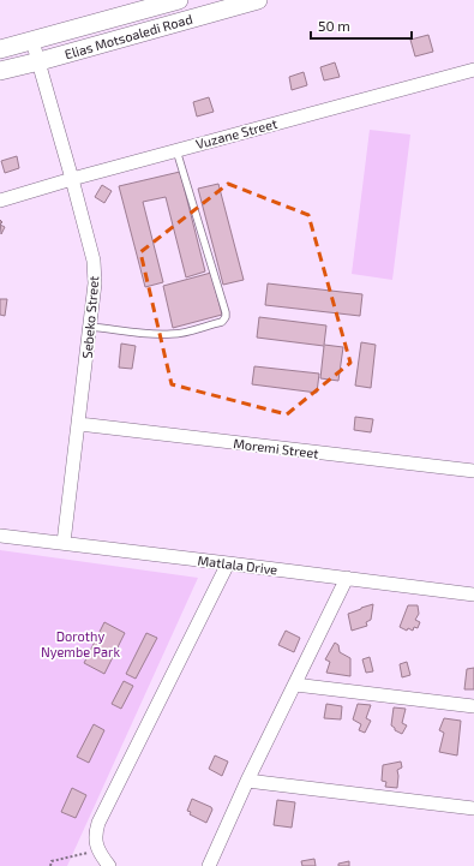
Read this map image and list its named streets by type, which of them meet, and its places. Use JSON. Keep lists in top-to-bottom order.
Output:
{
  "streets": {
    "main road": ["Elias Motsoaledi Road"],
    "street": [
      "Vuzane Street",
      "Sebeko Street",
      "Moremi Street",
      "Matlala Drive"
    ]
  },
  "crossings": [
    ["Elias Motsoaledi Road", "Sebeko Street"],
    ["Vuzane Street", "Sebeko Street"],
    ["Sebeko Street", "Moremi Street"],
    ["Sebeko Street", "Matlala Drive"]
  ],
  "parks": ["Dorothy Nyembe Park"],
  "scale_bar": "50 m"
}
